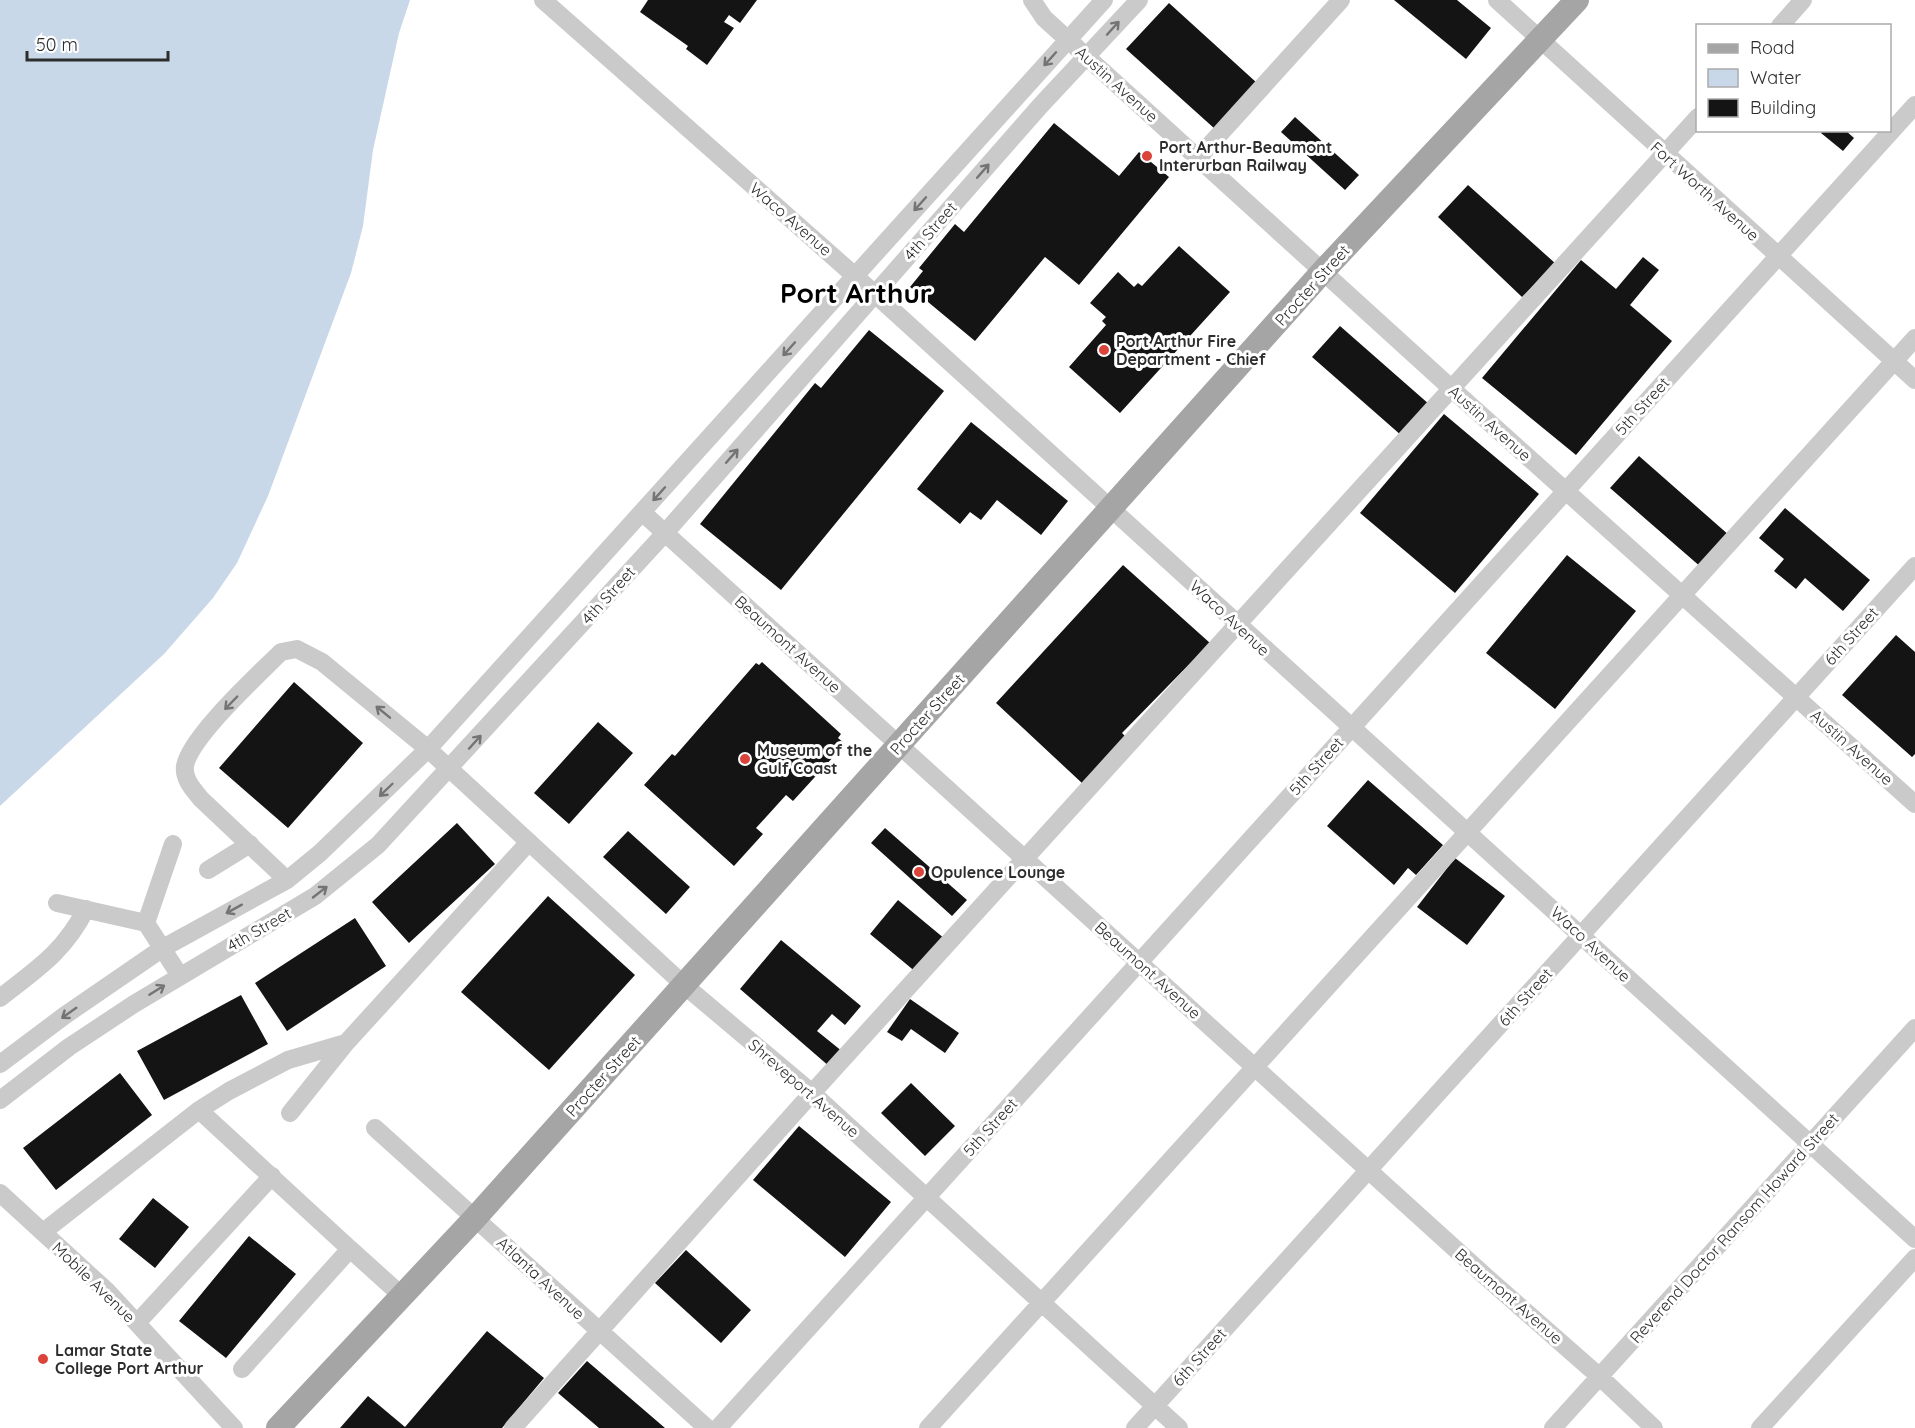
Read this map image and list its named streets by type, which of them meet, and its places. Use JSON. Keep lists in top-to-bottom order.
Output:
{
  "streets": {
    "main road": ["Procter Street"],
    "street": [
      "Austin Avenue",
      "Fort Worth Avenue",
      "Waco Avenue",
      "4th Street",
      "5th Street",
      "6th Street",
      "Beaumont Avenue",
      "Shreveport Avenue",
      "Reverend Doctor Ransom Howard Street",
      "Atlanta Avenue",
      "Mobile Avenue"
    ]
  },
  "crossings": [
    ["Austin Avenue", "4th Street"],
    ["Austin Avenue", "Procter Street"],
    ["Austin Avenue", "5th Street"],
    ["Austin Avenue", "6th Street"],
    ["Fort Worth Avenue", "Procter Street"],
    ["Fort Worth Avenue", "5th Street"],
    ["Waco Avenue", "4th Street"],
    ["Waco Avenue", "Procter Street"],
    ["Waco Avenue", "5th Street"],
    ["Waco Avenue", "6th Street"],
    ["Waco Avenue", "Reverend Doctor Ransom Howard Street"],
    ["4th Street", "Beaumont Avenue"],
    ["4th Street", "Shreveport Avenue"],
    ["Procter Street", "Beaumont Avenue"],
    ["Procter Street", "Shreveport Avenue"],
    ["Procter Street", "Atlanta Avenue"],
    ["5th Street", "Beaumont Avenue"],
    ["5th Street", "Shreveport Avenue"],
    ["6th Street", "Beaumont Avenue"],
    ["6th Street", "Shreveport Avenue"],
    ["Beaumont Avenue", "Reverend Doctor Ransom Howard Street"]
  ],
  "districts": ["Port Arthur"],
  "places": [
    "Port Arthur-Beaumont Interurban Railway",
    "Port Arthur Fire Department - Chief",
    "Museum of the Gulf Coast",
    "Opulence Lounge",
    "Lamar State College Port Arthur"
  ],
  "legend": ["Road", "Water", "Building"],
  "scale_bar": "50 m"
}
